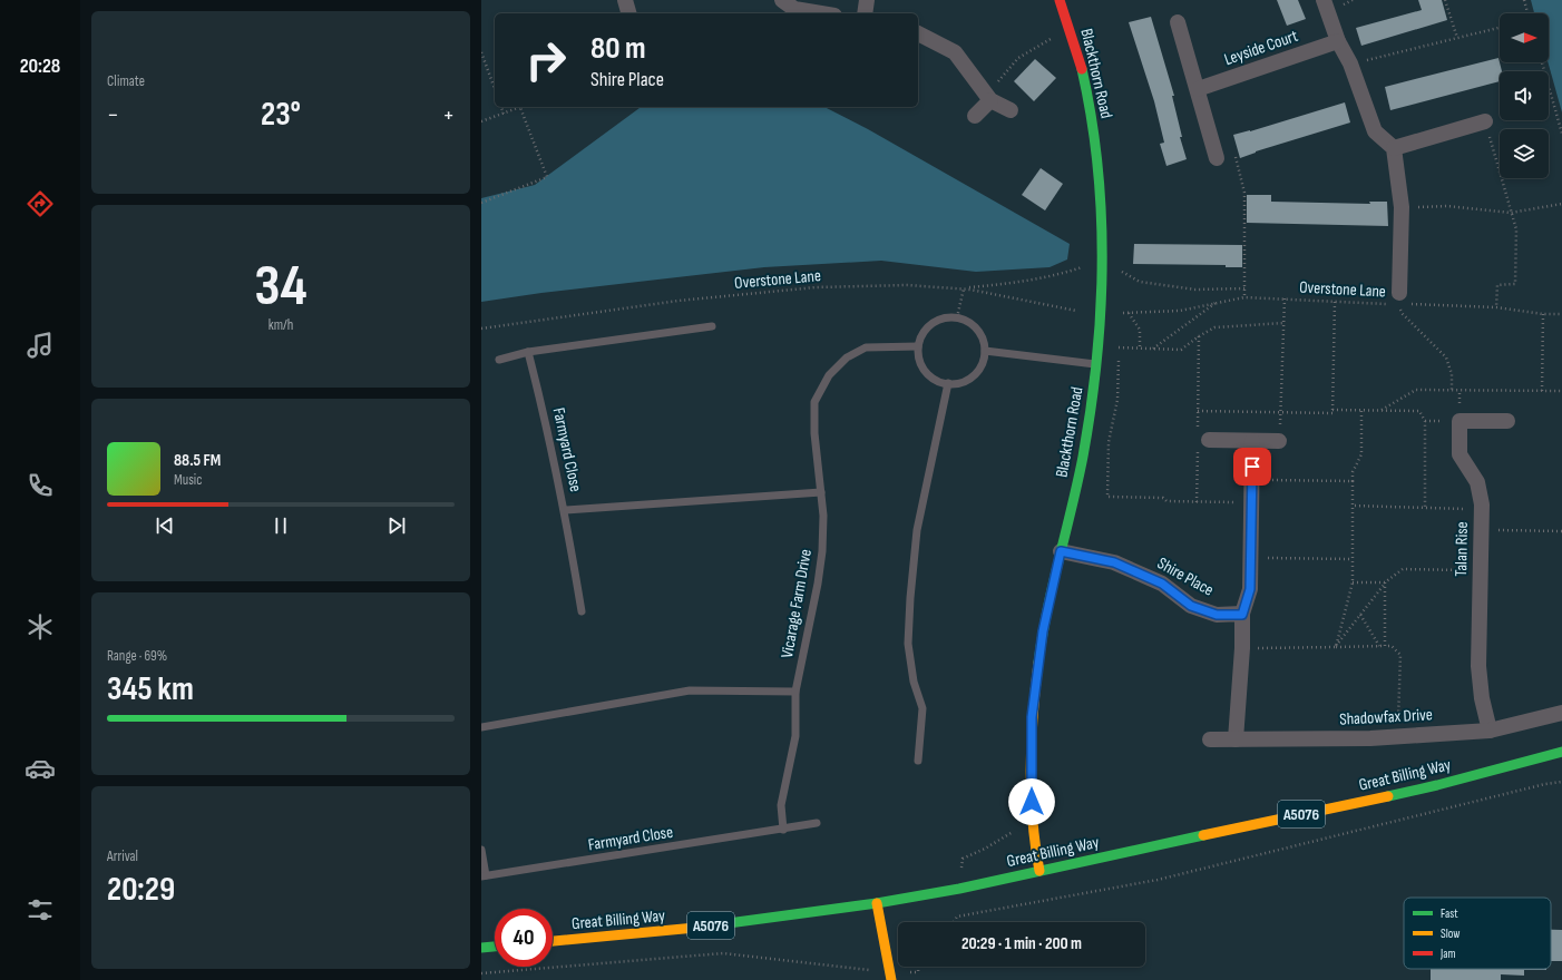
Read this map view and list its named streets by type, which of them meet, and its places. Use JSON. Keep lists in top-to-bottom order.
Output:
{
  "streets": {
    "main road": ["Blackthorn Road", "Great Billing Way", "A5076"],
    "street": [
      "Leyside Court",
      "Talan Rise",
      "Shire Place",
      "Shadowfax Drive"
    ],
    "lane": ["Farmyard Close", "Vicarage Farm Drive"],
    "path": ["Overstone Lane"]
  },
  "crossings": [
    ["Blackthorn Road", "Shire Place"],
    ["Blackthorn Road", "Great Billing Way"],
    ["Farmyard Close", "Vicarage Farm Drive"],
    ["Talan Rise", "Shadowfax Drive"]
  ],
  "legend": ["Fast", "Slow", "Jam"],
  "north": "right",
  "page": {
    "tabs": "20:28",
    "tile": [
      "Climate",
      ["34", "km/h"],
      ["Range · 69%", "345 km"],
      ["Arrival", "20:29"]
    ],
    "turn": ["80 m", "Shire Place"],
    "heat": ["−", "23°", "+"],
    "song": ["88.5 FM", "Music"],
    "limit": "40",
    "trip": "20:29 · 1 min · 200 m"
  }
}
